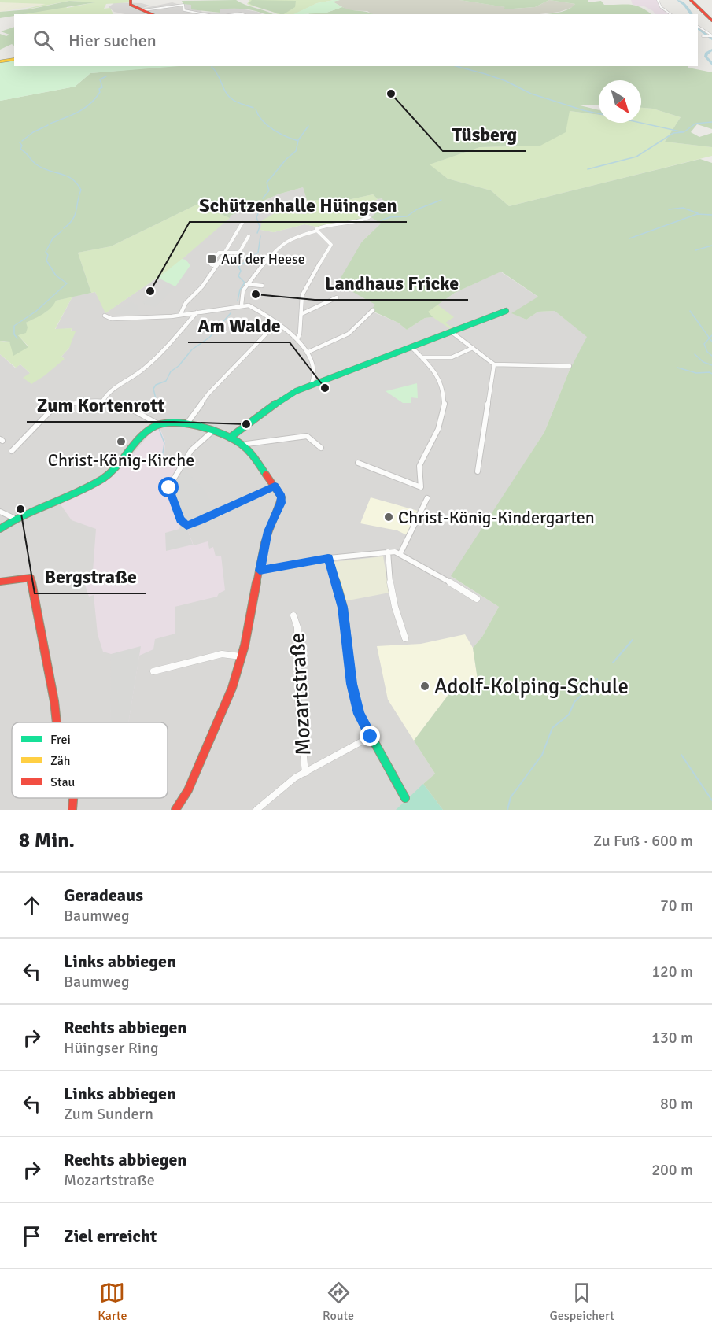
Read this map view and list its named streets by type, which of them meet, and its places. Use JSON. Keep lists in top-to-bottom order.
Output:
{
  "streets": {
    "street": ["Mozartstraße"]
  },
  "places": {
    "other": [
      "Tüsberg",
      "Schützenhalle Hüingsen",
      "Landhaus Fricke",
      "Am Walde",
      "Zum Kortenrott",
      "Christ-König-Kirche",
      "Bergstraße",
      "Christ-König-Kindergarten",
      "Adolf-Kolping-Schule"
    ],
    "transit": ["Auf der Heese"]
  },
  "legend": ["Frei", "Zäh", "Stau"],
  "north": "bottom right",
  "page": {
    "search": "Hier suchen",
    "heading": ["8 Min.", "Zu Fuß · 600 m"],
    "list": [
      ["Geradeaus", "Baumweg", "70 m"],
      ["Links abbiegen", "Baumweg", "120 m"],
      ["Rechts abbiegen", "Hüingser Ring", "130 m"],
      ["Links abbiegen", "Zum Sundern", "80 m"],
      ["Rechts abbiegen", "Mozartstraße", "200 m"],
      "Ziel erreicht"
    ],
    "nav": ["Karte", "Route", "Gespeichert"]
  }
}
